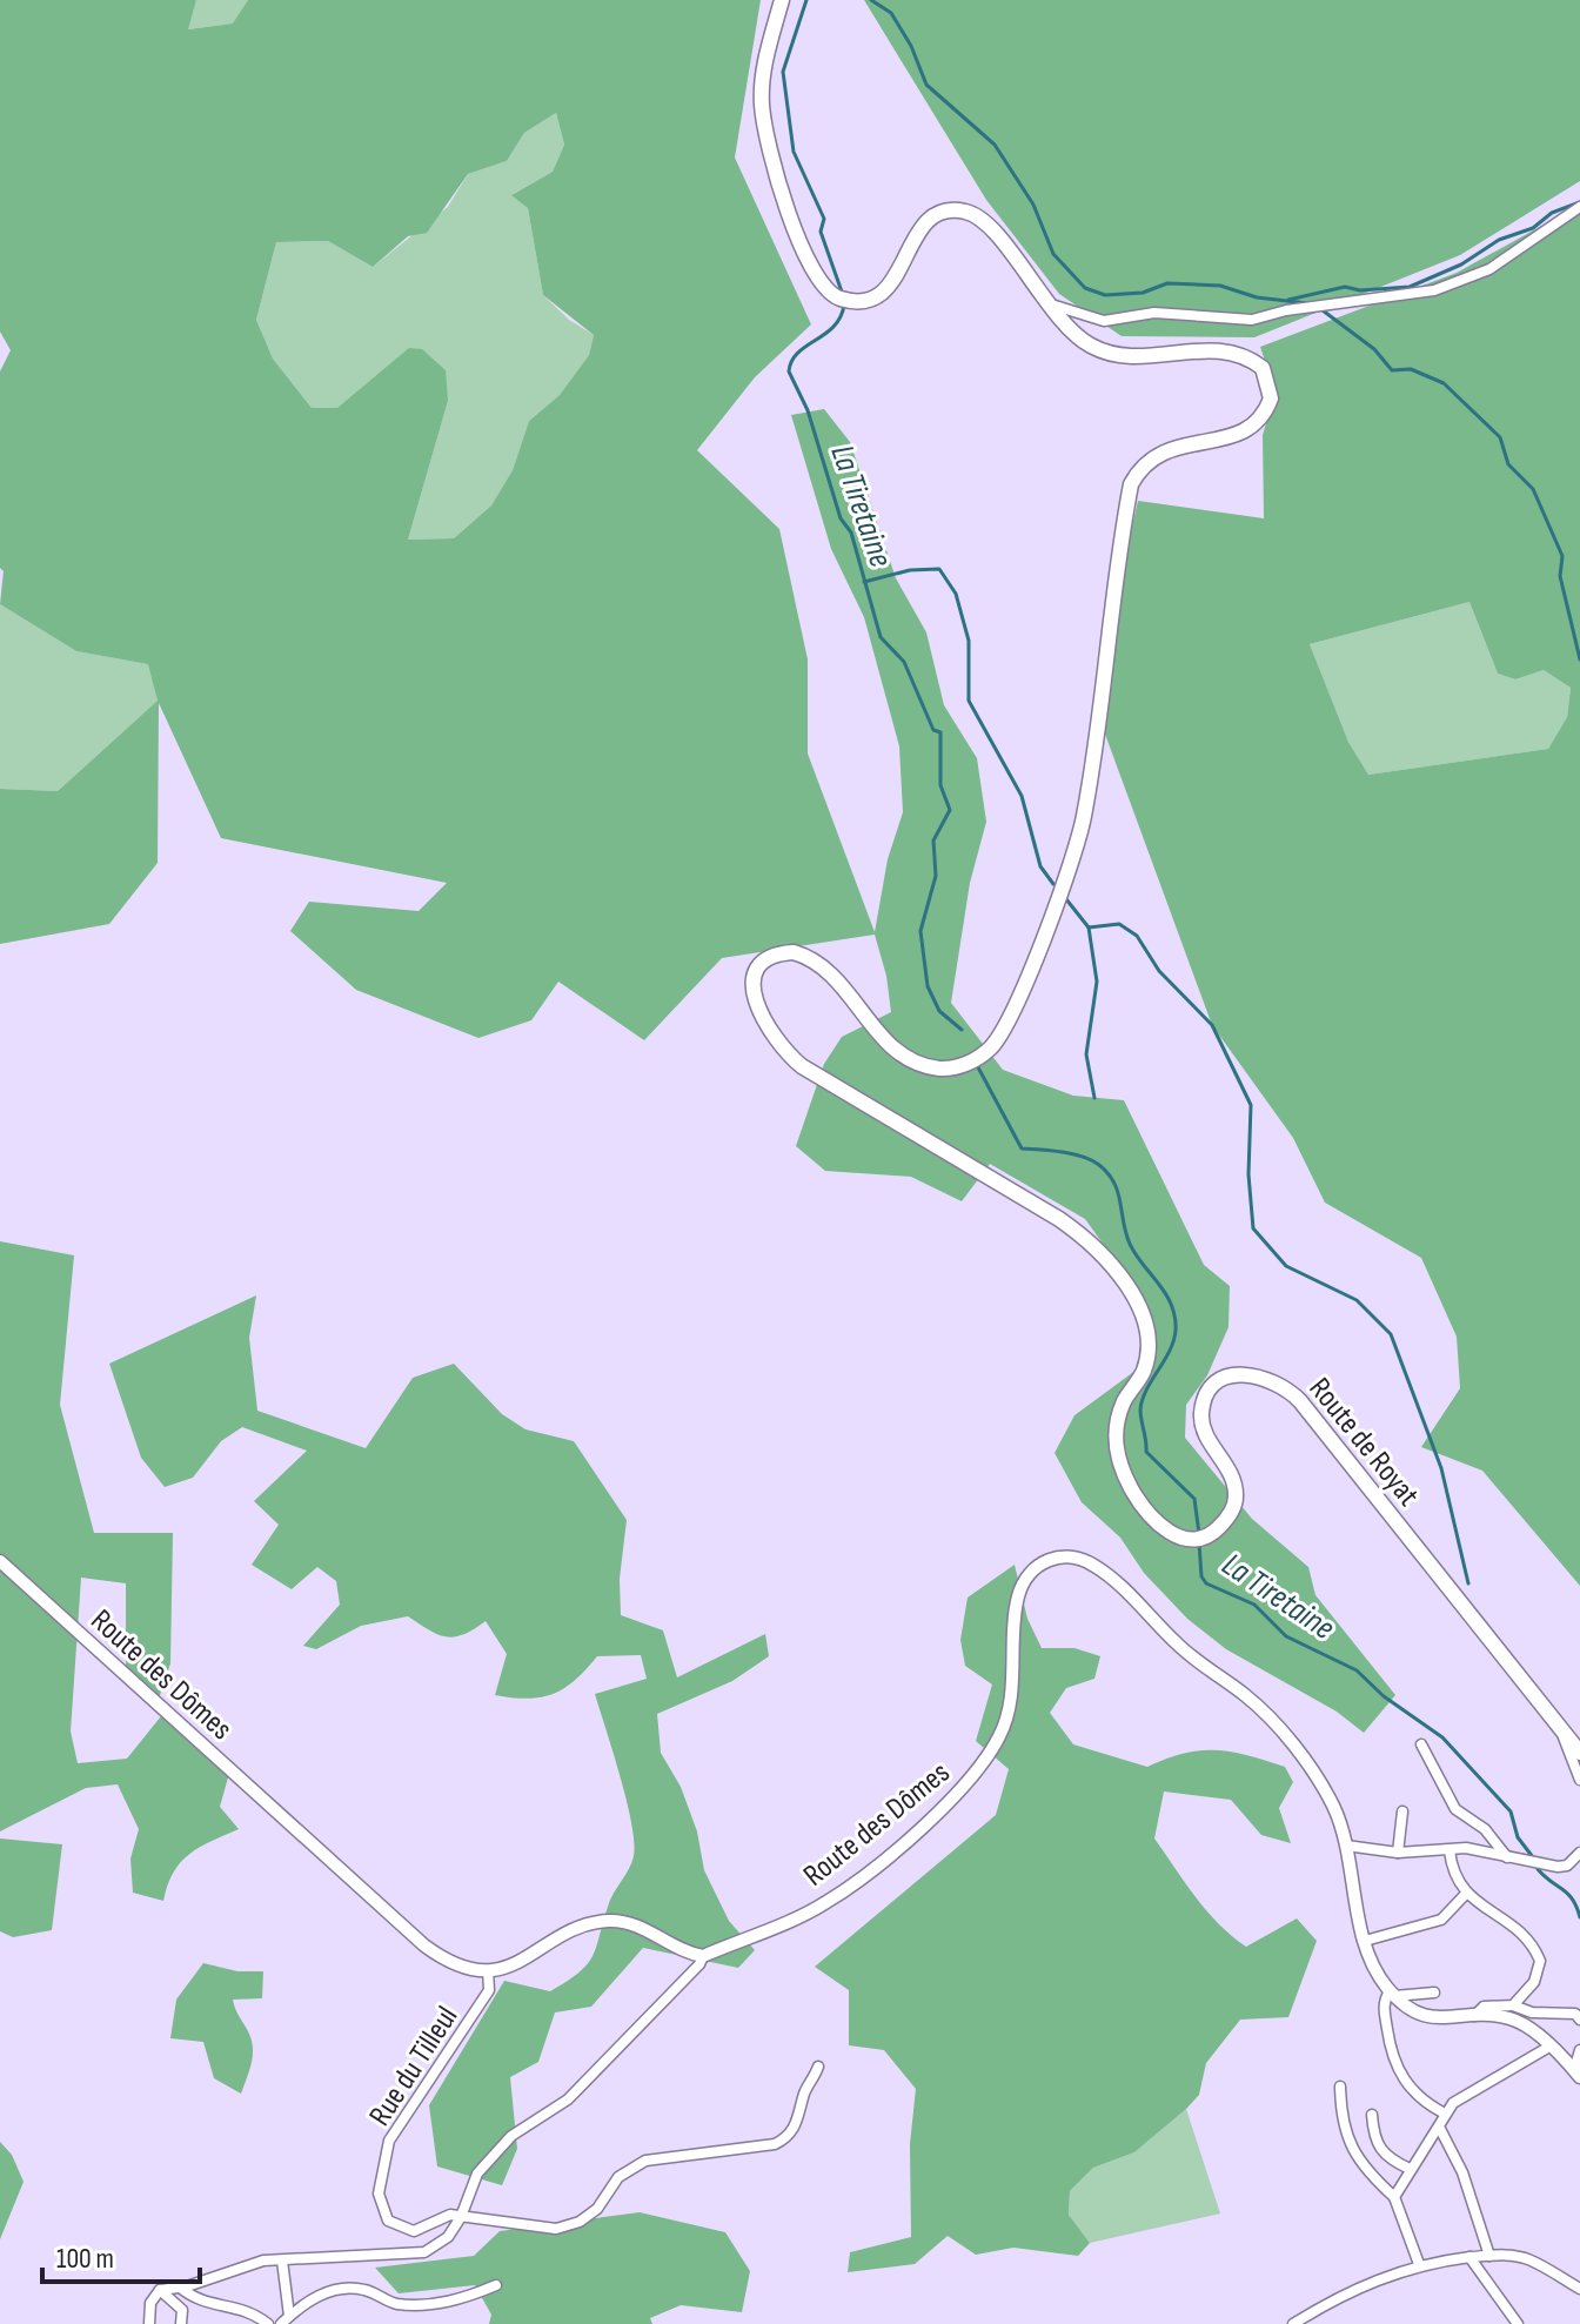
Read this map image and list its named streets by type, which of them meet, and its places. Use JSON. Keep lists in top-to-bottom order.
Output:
{
  "streets": {
    "main road": ["Route de Royat"],
    "street": ["Route des Dômes", "Rue du Tilleul"]
  },
  "crossings": [
    ["Route des Dômes", "Rue du Tilleul"]
  ],
  "water": ["La Tiretaine"],
  "scale_bar": "100 m"
}
